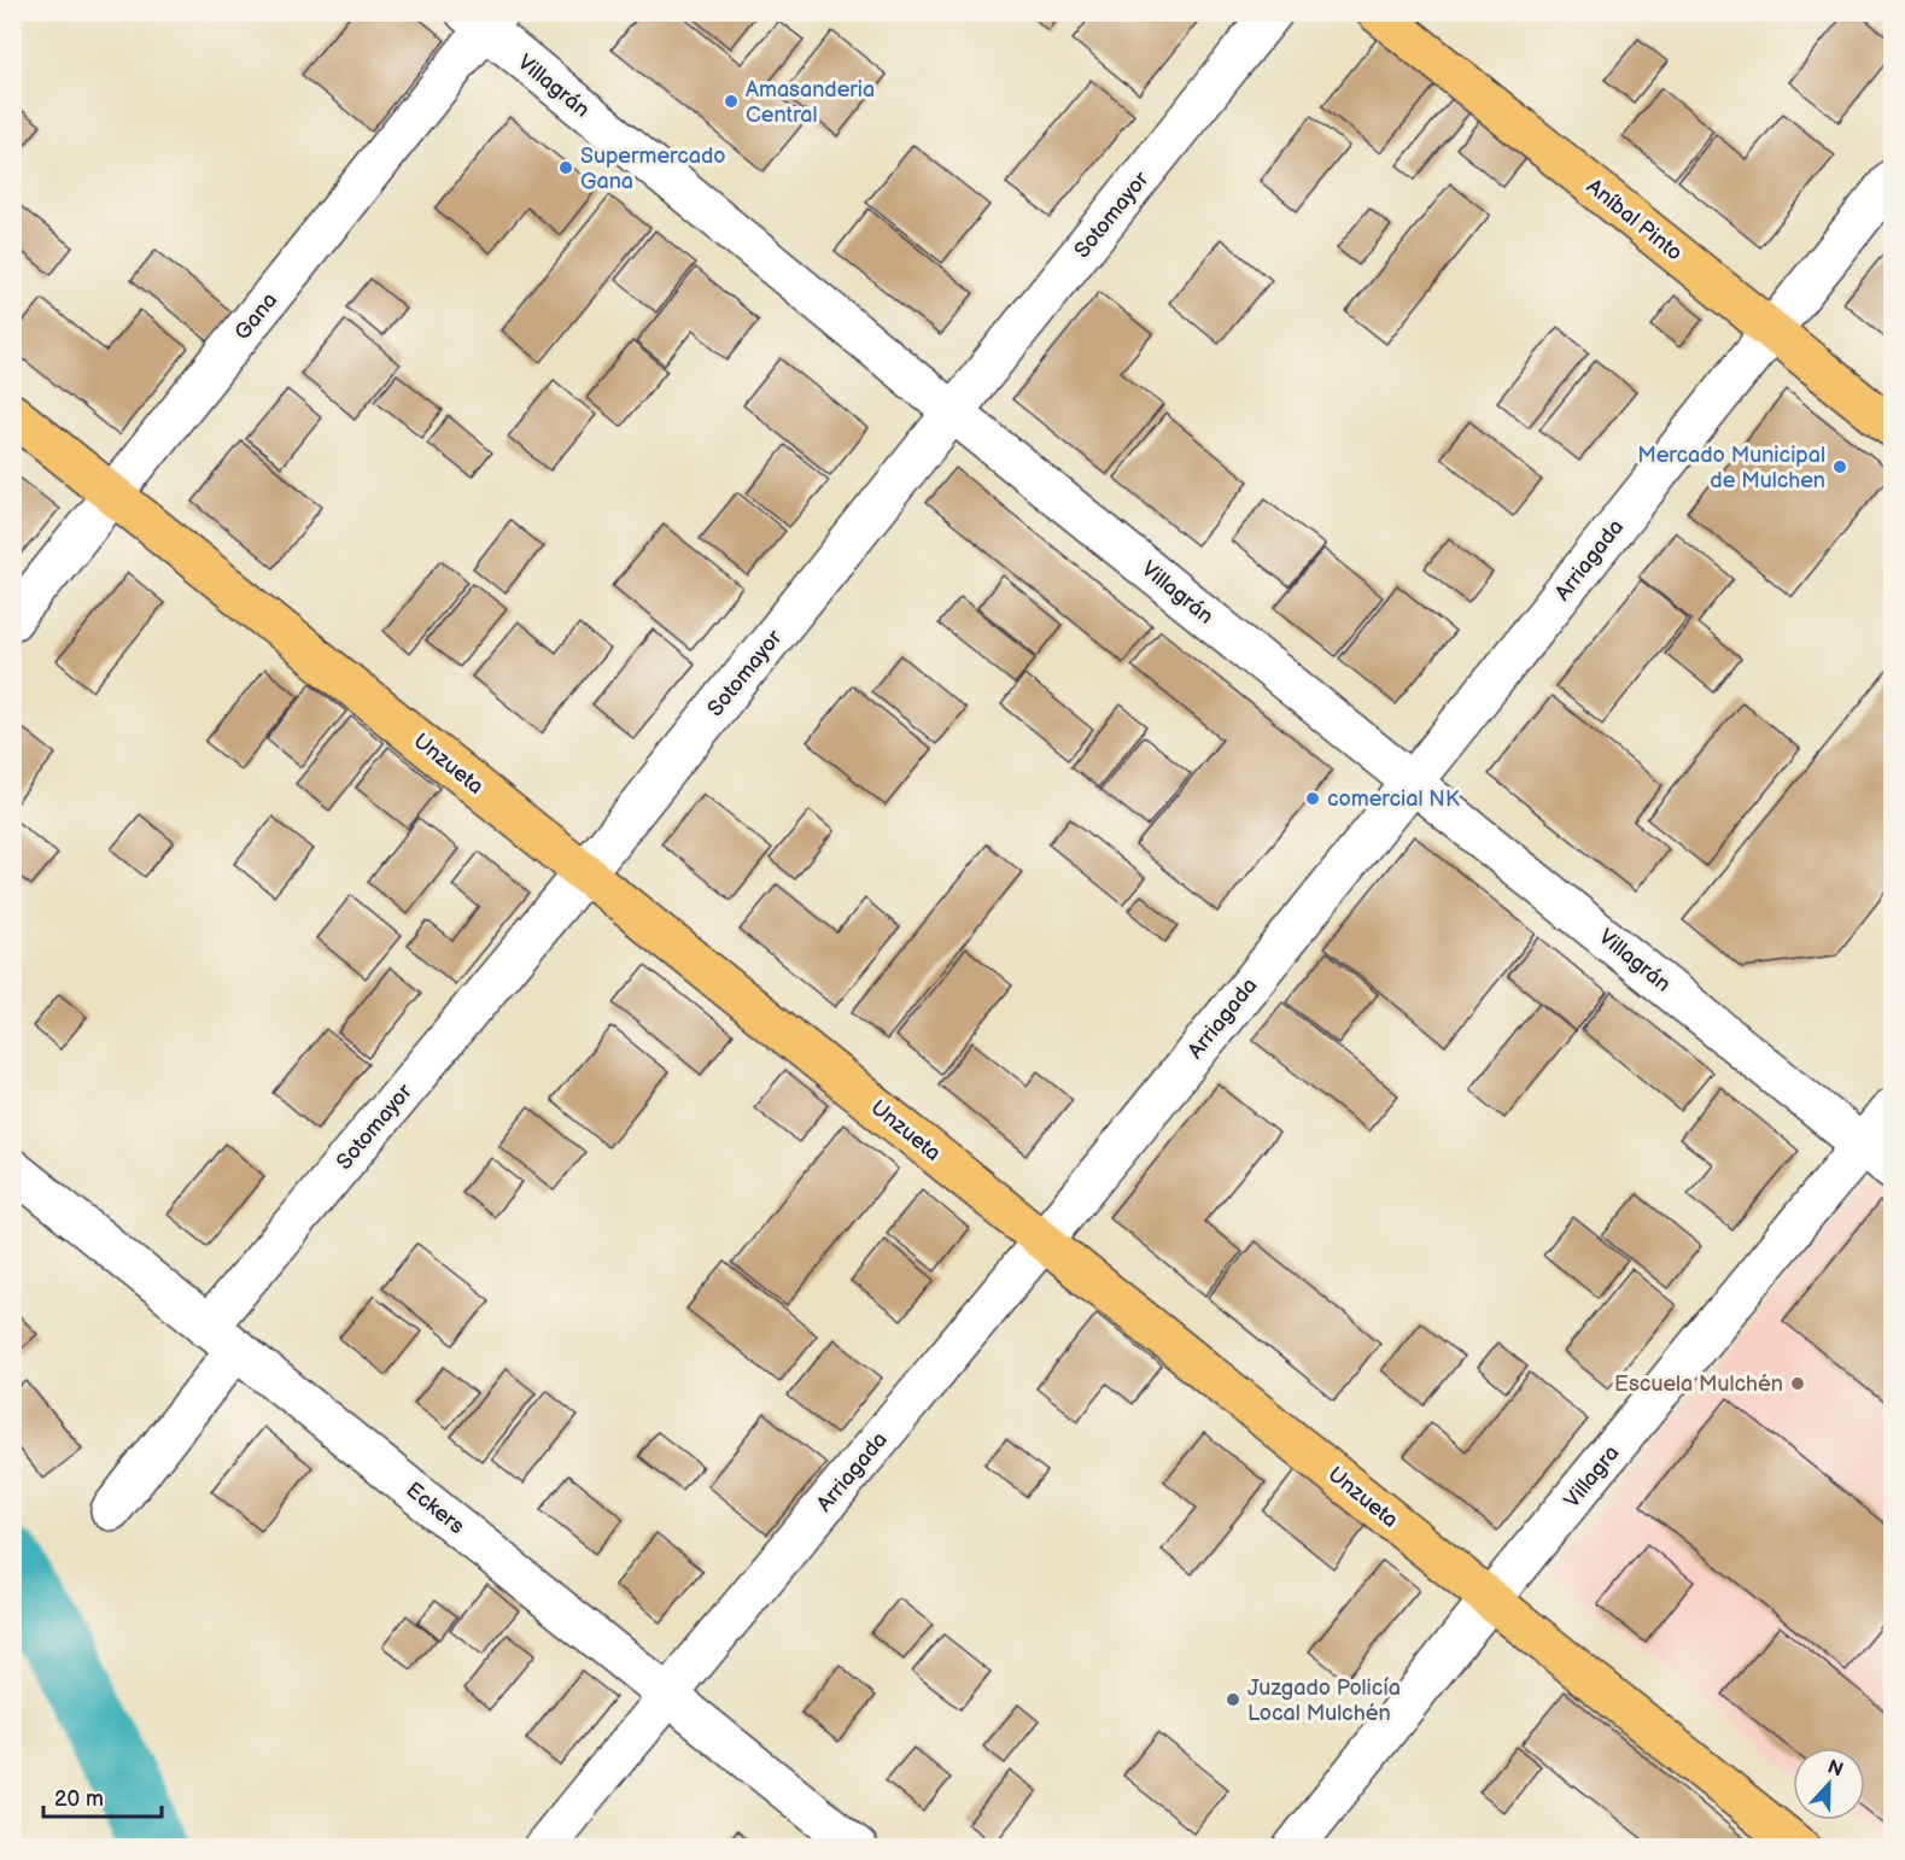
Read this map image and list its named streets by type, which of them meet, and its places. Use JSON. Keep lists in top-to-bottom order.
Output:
{
  "streets": {
    "main road": ["Aníbal Pinto", "Unzueta"],
    "street": [
      "Villagrán",
      "Sotomayor",
      "Gana",
      "Arriagada",
      "Villagra",
      "Eckers"
    ]
  },
  "crossings": [
    ["Villagrán", "Sotomayor"],
    ["Villagrán", "Gana"],
    ["Villagrán", "Arriagada"],
    ["Villagrán", "Villagra"],
    ["Sotomayor", "Unzueta"],
    ["Sotomayor", "Eckers"],
    ["Aníbal Pinto", "Arriagada"],
    ["Gana", "Unzueta"],
    ["Arriagada", "Unzueta"],
    ["Arriagada", "Eckers"],
    ["Unzueta", "Villagra"]
  ],
  "places": [
    "Amasanderia Central",
    "Supermercado Gana",
    "Mercado Municipal de Mulchen",
    "comercial NK",
    "Escuela Mulchén",
    "Juzgado Policía Local Mulchén"
  ],
  "scale_bar": "20 m",
  "north": "top"
}
